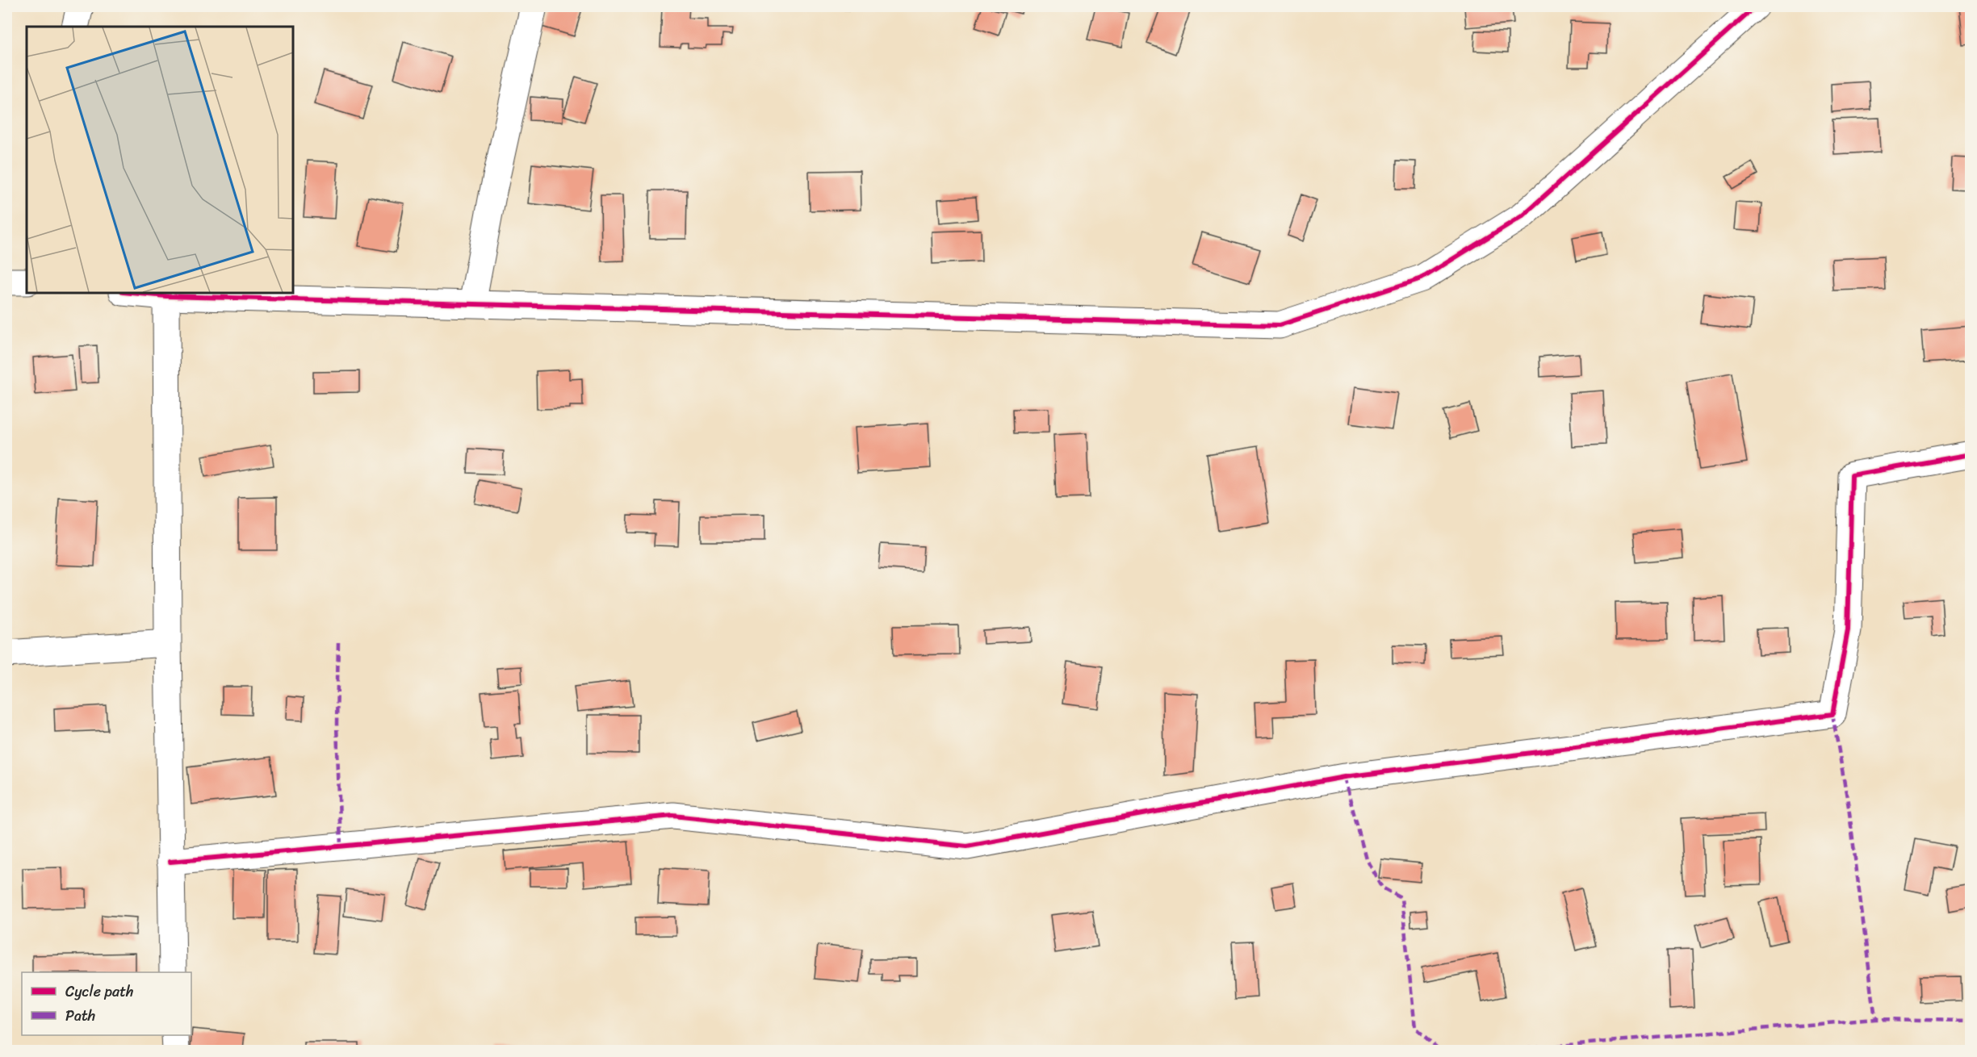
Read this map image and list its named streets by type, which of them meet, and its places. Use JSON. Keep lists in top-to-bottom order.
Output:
{
  "legend": ["Cycle path", "Path"]
}
